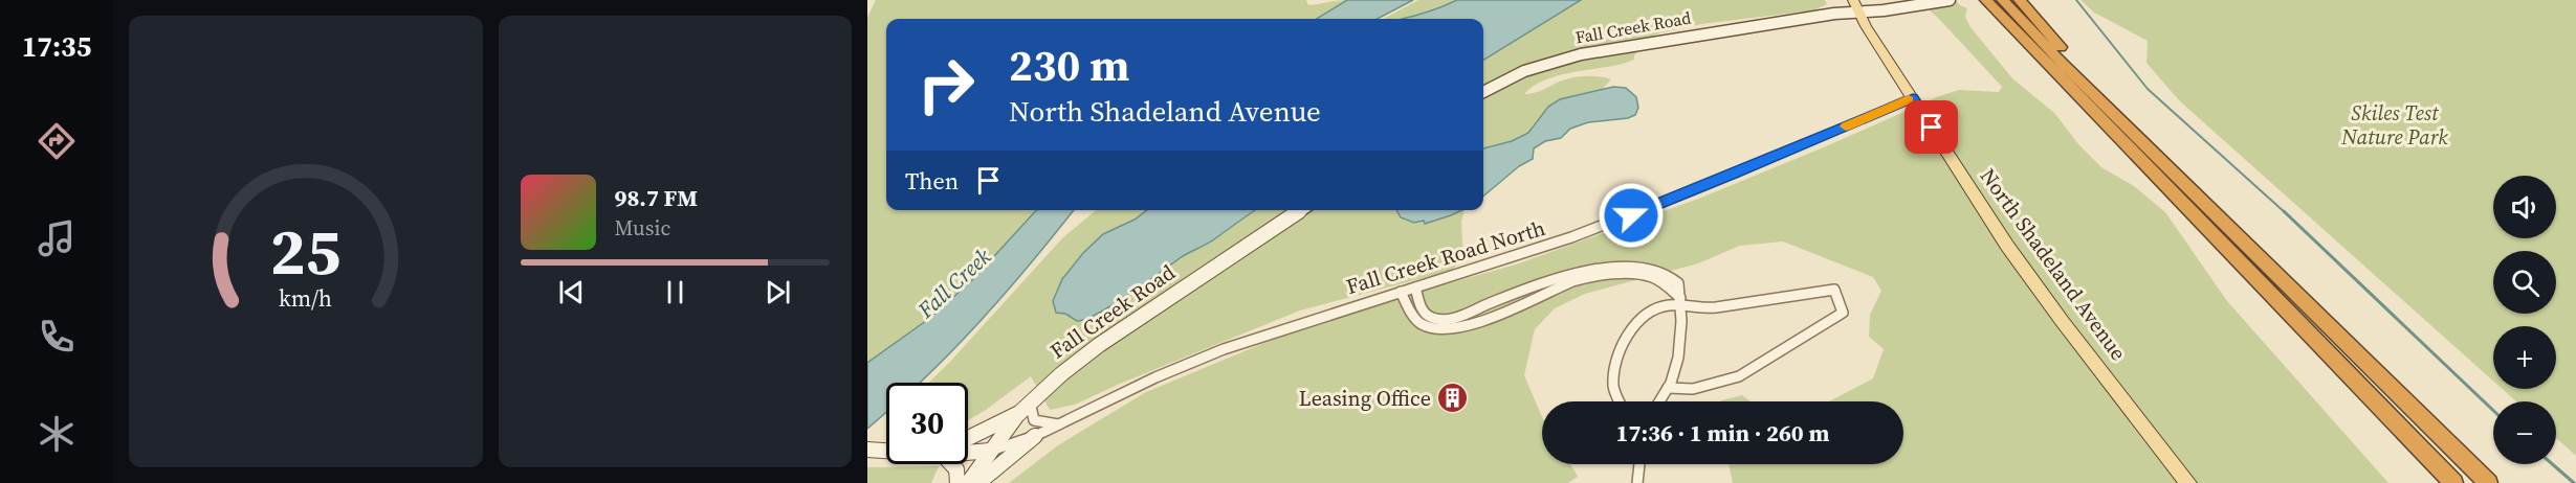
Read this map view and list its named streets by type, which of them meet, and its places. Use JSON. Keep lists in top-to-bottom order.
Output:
{
  "streets": {
    "main road": ["Fall Creek Road", "North Shadeland Avenue"],
    "street": ["Fall Creek Road North"]
  },
  "crossings": [
    ["Fall Creek Road", "Fall Creek Road North"],
    ["Fall Creek Road", "North Shadeland Avenue"],
    ["Fall Creek Road North", "North Shadeland Avenue"]
  ],
  "water": ["Fall Creek"],
  "parks": ["Skiles Test Nature Park"],
  "places": {
    "building": ["Leasing Office"]
  },
  "page": {
    "tabs": "17:35",
    "turn": ["230 m", "North Shadeland Avenue"],
    "then": "Then",
    "song": ["98.7 FM", "Music"],
    "map_buttons": ["+", "−"],
    "limit": "30",
    "trip": "17:36 · 1 min · 260 m",
    "gauge": ["25", "km/h"]
  }
}
